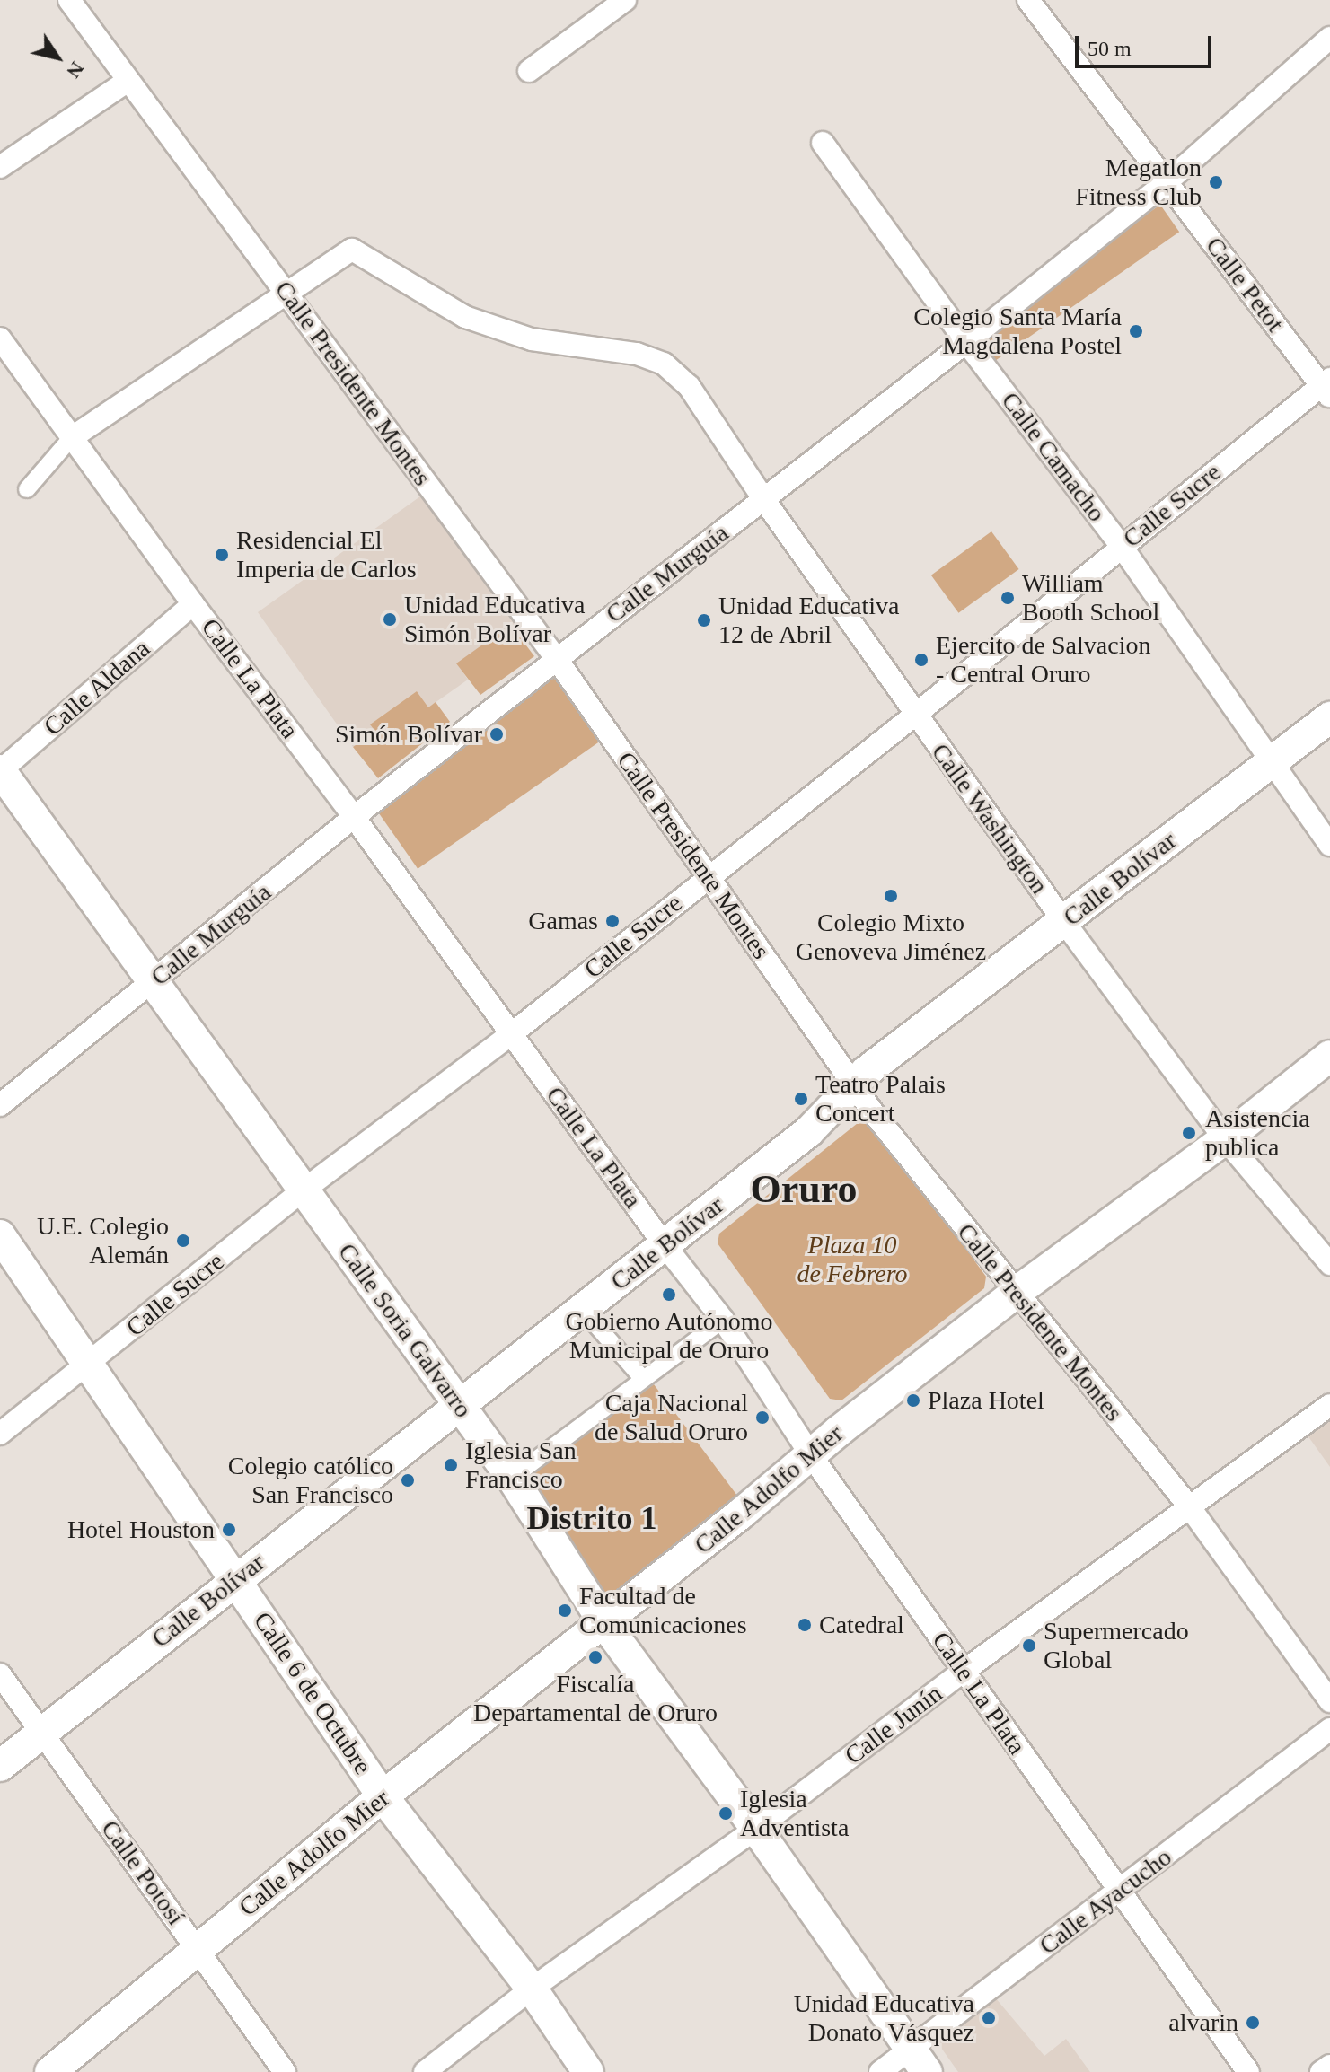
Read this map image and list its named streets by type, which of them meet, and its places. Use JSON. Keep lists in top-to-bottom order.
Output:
{
  "streets": {
    "main road": [
      "Calle Bolívar",
      "Calle Soria Galvarro",
      "Calle Adolfo Mier",
      "Calle 6 de Octubre"
    ],
    "street": [
      "Calle Petot",
      "Calle Presidente Montes",
      "Calle Camacho",
      "Calle Sucre",
      "Calle Murguía",
      "Calle La Plata",
      "Calle Aldana",
      "Calle Washington",
      "Calle Junín",
      "Calle Potosí",
      "Calle Ayacucho"
    ]
  },
  "crossings": [
    ["Calle Petot", "Calle Sucre"],
    ["Calle Petot", "Calle Murguía"],
    ["Calle Presidente Montes", "Calle Sucre"],
    ["Calle Presidente Montes", "Calle Murguía"],
    ["Calle Presidente Montes", "Calle Washington"],
    ["Calle Presidente Montes", "Calle Bolívar"],
    ["Calle Presidente Montes", "Calle Adolfo Mier"],
    ["Calle Presidente Montes", "Calle Junín"],
    ["Calle Camacho", "Calle Sucre"],
    ["Calle Camacho", "Calle Murguía"],
    ["Calle Camacho", "Calle Bolívar"],
    ["Calle Sucre", "Calle La Plata"],
    ["Calle Sucre", "Calle Washington"],
    ["Calle Sucre", "Calle Soria Galvarro"],
    ["Calle Sucre", "Calle 6 de Octubre"],
    ["Calle Murguía", "Calle La Plata"],
    ["Calle Murguía", "Calle Washington"],
    ["Calle Murguía", "Calle Soria Galvarro"],
    ["Calle La Plata", "Calle Aldana"],
    ["Calle La Plata", "Calle Bolívar"],
    ["Calle La Plata", "Calle Adolfo Mier"],
    ["Calle La Plata", "Calle Junín"],
    ["Calle La Plata", "Calle Ayacucho"],
    ["Calle Aldana", "Calle Soria Galvarro"],
    ["Calle Washington", "Calle Bolívar"],
    ["Calle Washington", "Calle Adolfo Mier"],
    ["Calle Bolívar", "Calle Soria Galvarro"],
    ["Calle Bolívar", "Calle 6 de Octubre"],
    ["Calle Bolívar", "Calle Potosí"],
    ["Calle Soria Galvarro", "Calle Adolfo Mier"],
    ["Calle Soria Galvarro", "Calle Junín"],
    ["Calle Soria Galvarro", "Calle Ayacucho"],
    ["Calle Adolfo Mier", "Calle 6 de Octubre"],
    ["Calle Adolfo Mier", "Calle Potosí"],
    ["Calle 6 de Octubre", "Calle Junín"]
  ],
  "districts": ["Oruro", "Distrito 1"],
  "parks": ["Plaza 10 de Febrero"],
  "places": [
    "Megatlon Fitness Club",
    "Colegio Santa María Magdalena Postel",
    "Residencial El Imperia de Carlos",
    "William Booth School",
    "Unidad Educativa Simón Bolívar",
    "Unidad Educativa 12 de Abril",
    "Ejercito de Salvacion - Central Oruro",
    "Simón Bolívar",
    "Colegio Mixto Genoveva Jiménez",
    "Gamas",
    "Teatro Palais Concert",
    "Asistencia publica",
    "U.E. Colegio Alemán",
    "Gobierno Autónomo Municipal de Oruro",
    "Plaza Hotel",
    "Caja Nacional de Salud Oruro",
    "Iglesia San Francisco",
    "Colegio católico San Francisco",
    "Hotel Houston",
    "Facultad de Comunicaciones",
    "Catedral",
    "Supermercado Global",
    "Fiscalía Departamental de Oruro",
    "Iglesia Adventista",
    "Unidad Educativa Donato Vásquez",
    "alvarin"
  ],
  "scale_bar": "50 m",
  "north": "bottom right"
}
